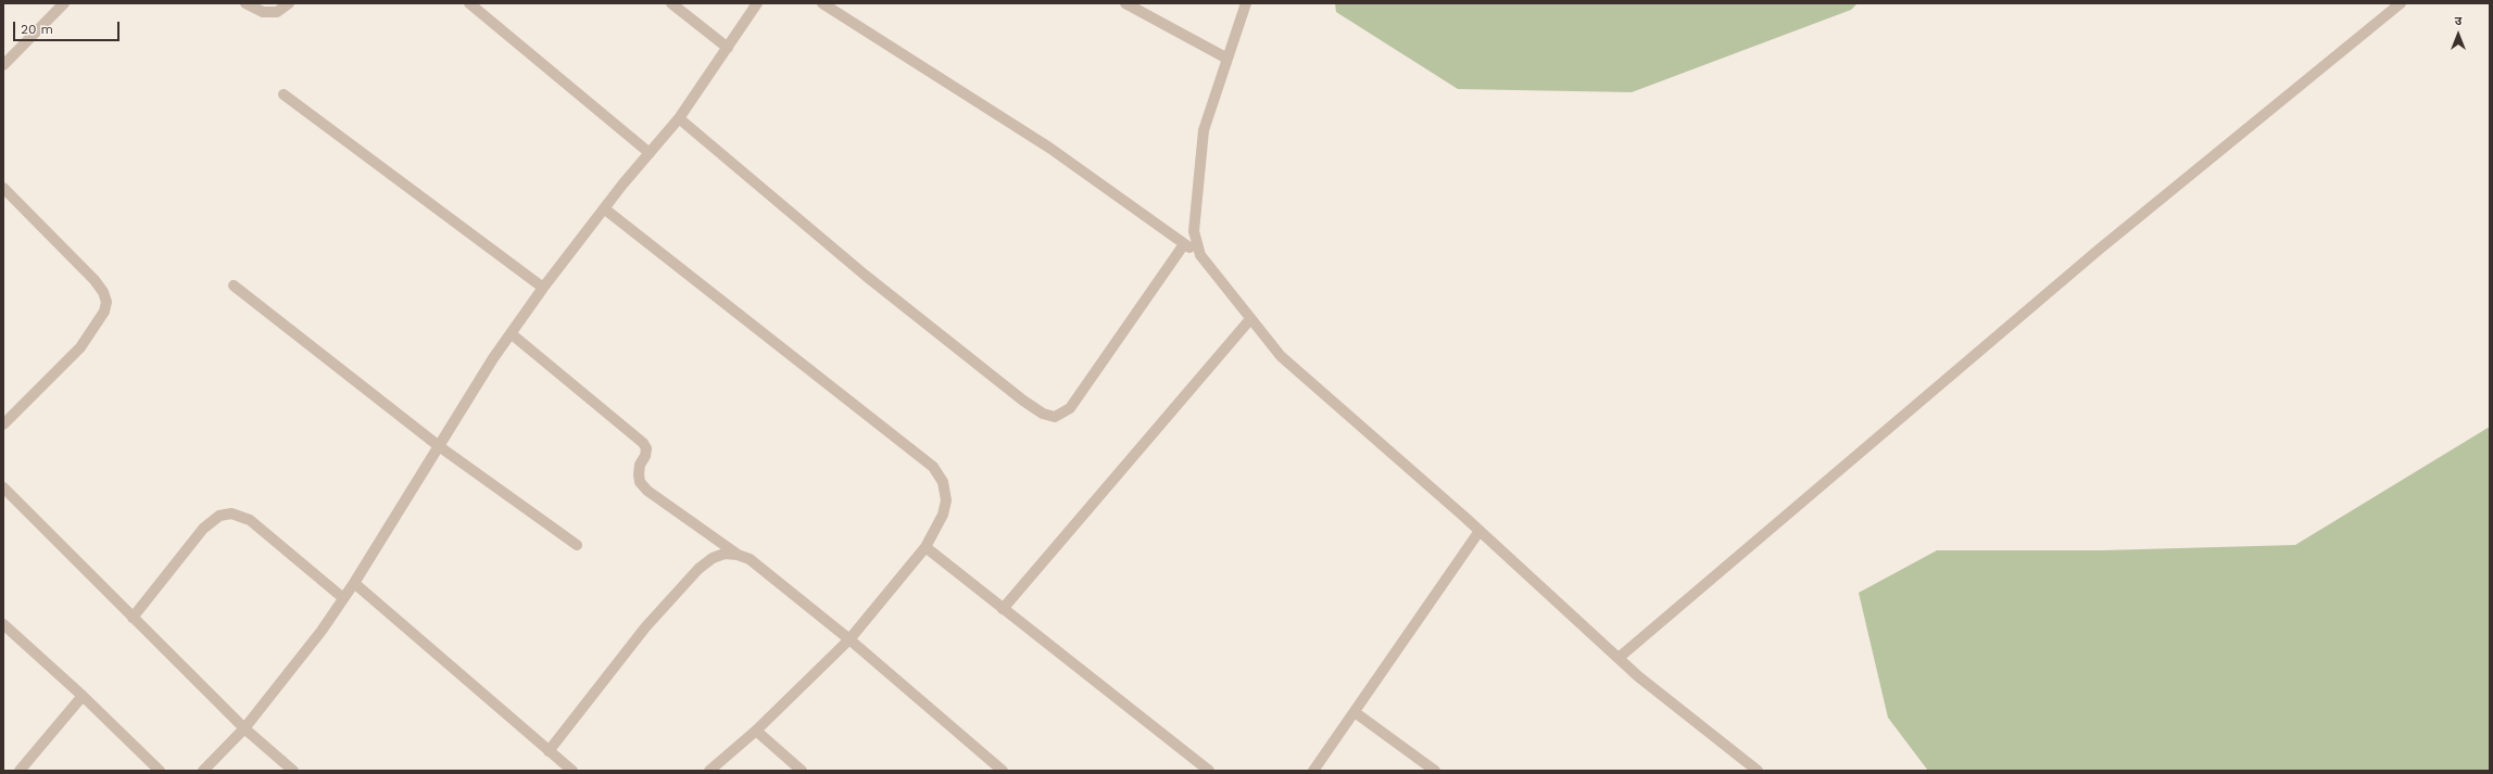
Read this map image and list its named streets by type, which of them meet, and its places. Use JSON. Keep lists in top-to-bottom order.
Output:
{
  "scale_bar": "20 m",
  "north": "top"
}
